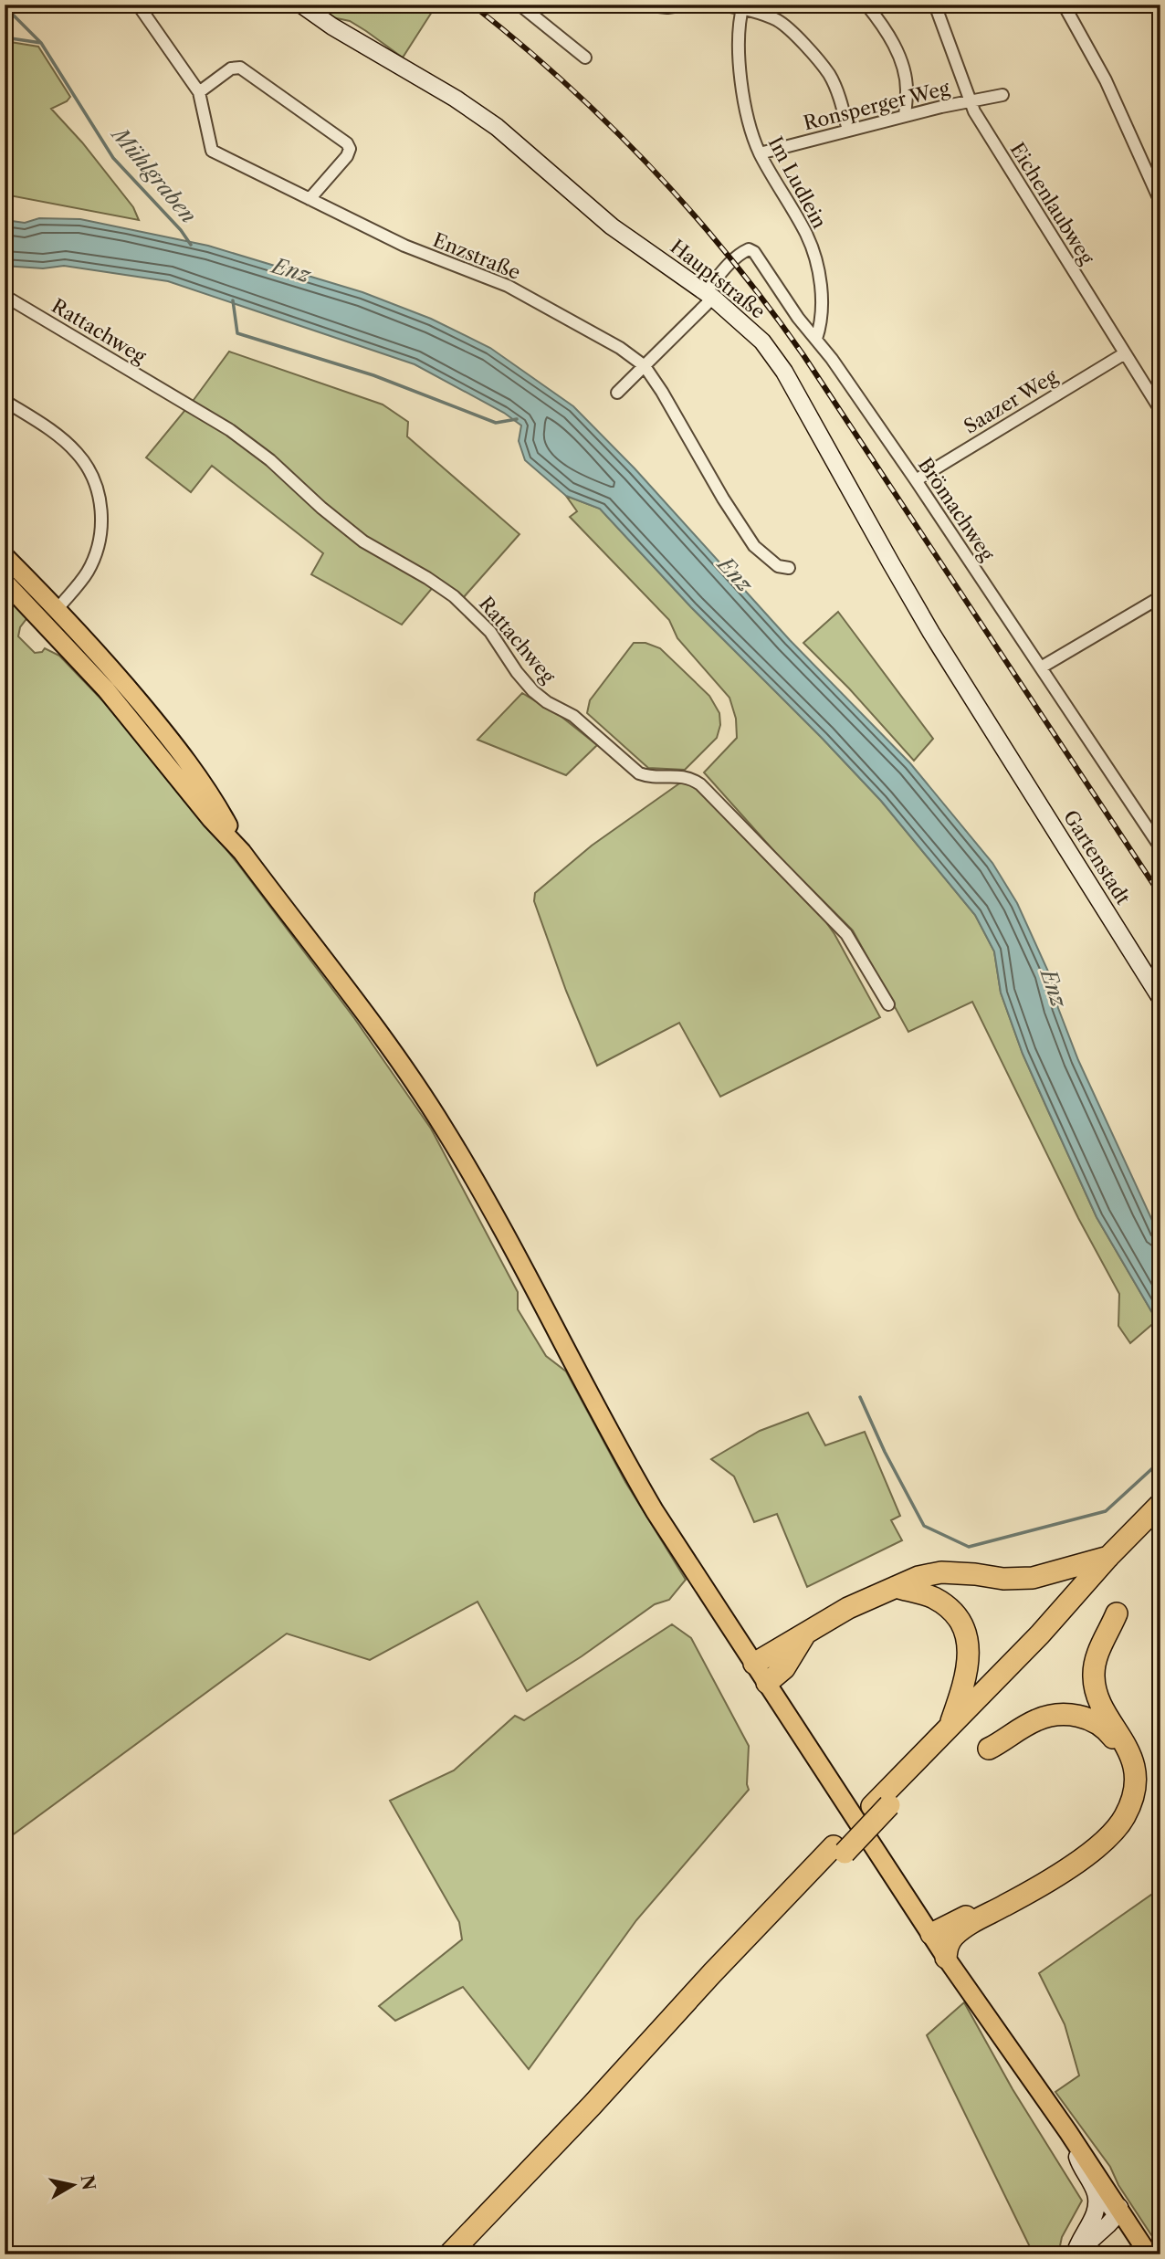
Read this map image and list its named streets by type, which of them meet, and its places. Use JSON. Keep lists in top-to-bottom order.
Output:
{
  "streets": {
    "street": [
      "Ronsperger Weg",
      "Im Ludlein",
      "Eichenlaubweg",
      "Enzstraße",
      "Hauptstraße",
      "Rattachweg",
      "Saazer Weg",
      "Brömachweg",
      "Gartenstadt"
    ]
  },
  "crossings": [
    ["Ronsperger Weg", "Im Ludlein"],
    ["Ronsperger Weg", "Eichenlaubweg"],
    ["Im Ludlein", "Brömachweg"],
    ["Eichenlaubweg", "Saazer Weg"],
    ["Hauptstraße", "Brömachweg"],
    ["Hauptstraße", "Gartenstadt"],
    ["Saazer Weg", "Brömachweg"]
  ],
  "water": ["Mühlgraben", "Enz"],
  "north": "right"
}
